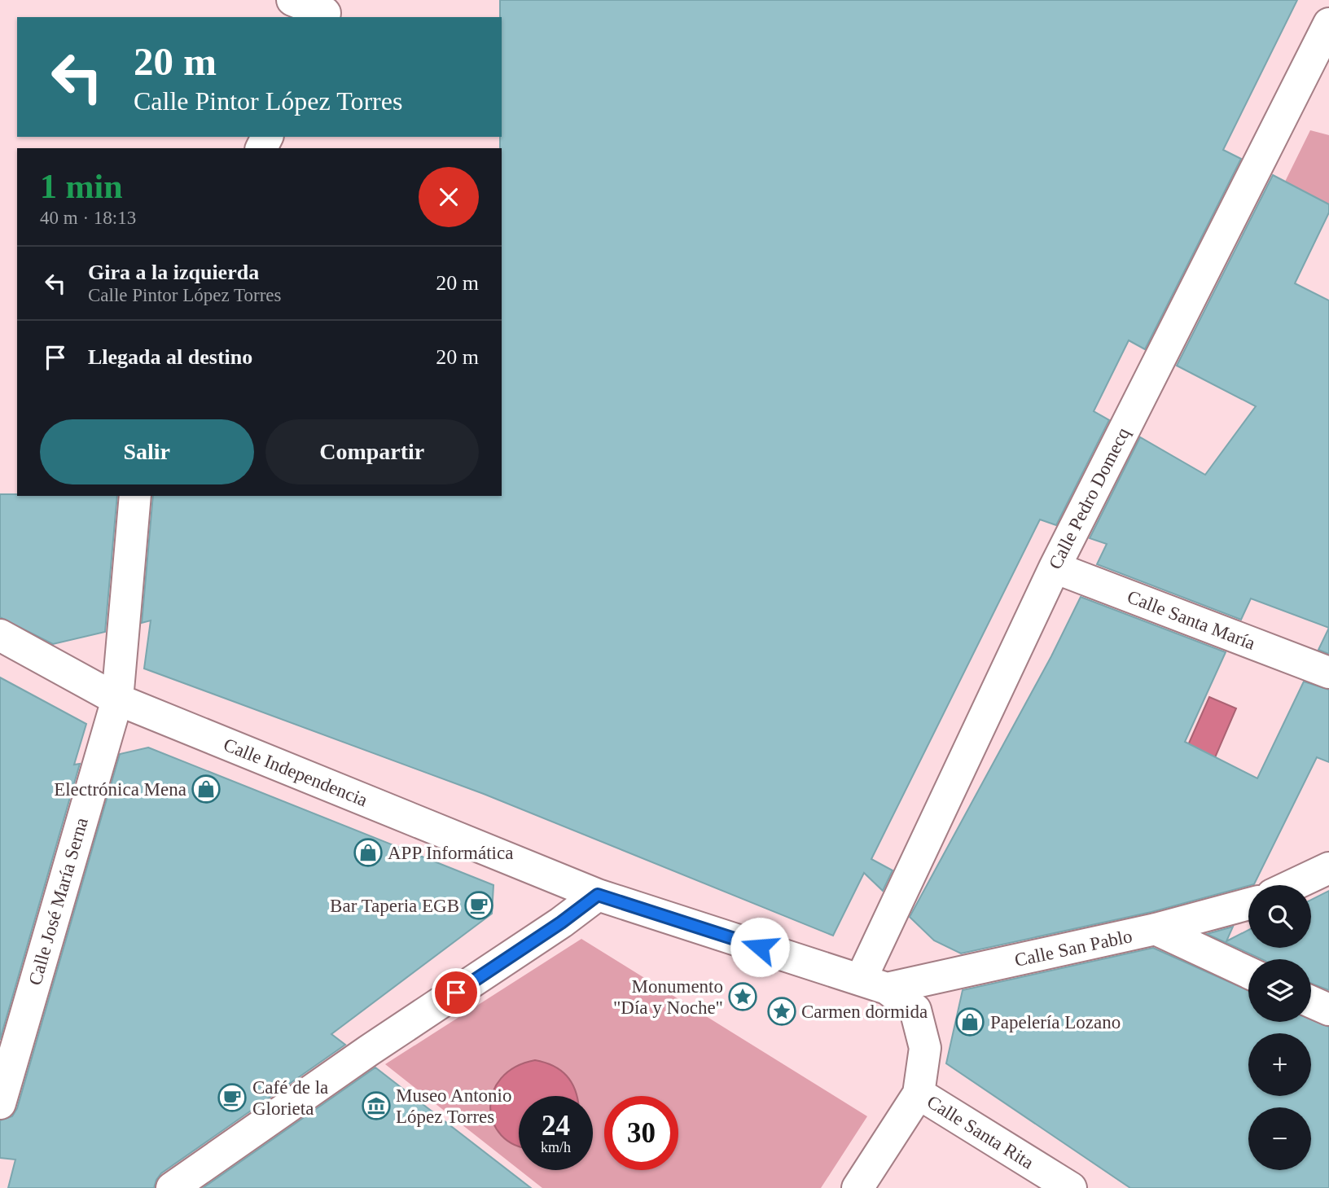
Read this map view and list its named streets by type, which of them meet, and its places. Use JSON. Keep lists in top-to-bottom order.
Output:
{
  "streets": {
    "street": [
      "Calle Pedro Domecq",
      "Calle Santa María",
      "Calle Independencia",
      "Calle José María Serna",
      "Calle San Pablo",
      "Calle Santa Rita"
    ]
  },
  "crossings": [
    ["Calle Pedro Domecq", "Calle Santa María"],
    ["Calle Pedro Domecq", "Calle Independencia"],
    ["Calle Pedro Domecq", "Calle San Pablo"],
    ["Calle Independencia", "Calle José María Serna"],
    ["Calle Independencia", "Calle San Pablo"]
  ],
  "places": {
    "shop": ["Electrónica Mena", "APP Informática", "Papelería Lozano"],
    "cafe": ["Bar Taperia EGB", "Café de la Glorieta"],
    "place": ["Monumento \"Día y Noche\"", "Carmen dormida"],
    "museum": ["Museo Antonio López Torres"]
  },
  "page": {
    "turn": ["20 m", "Calle Pintor López Torres"],
    "heading": ["1 min", "40 m · 18:13"],
    "list": [
      {
        "name": "Gira a la izquierda",
        "note": "Calle Pintor López Torres",
        "value": "20 m"
      },
      {
        "name": "Llegada al destino",
        "value": "20 m"
      }
    ],
    "buttons": ["Salir", "Compartir"],
    "map_buttons": ["+", "−"],
    "speed": "24 km/h",
    "limit": "30"
  }
}
